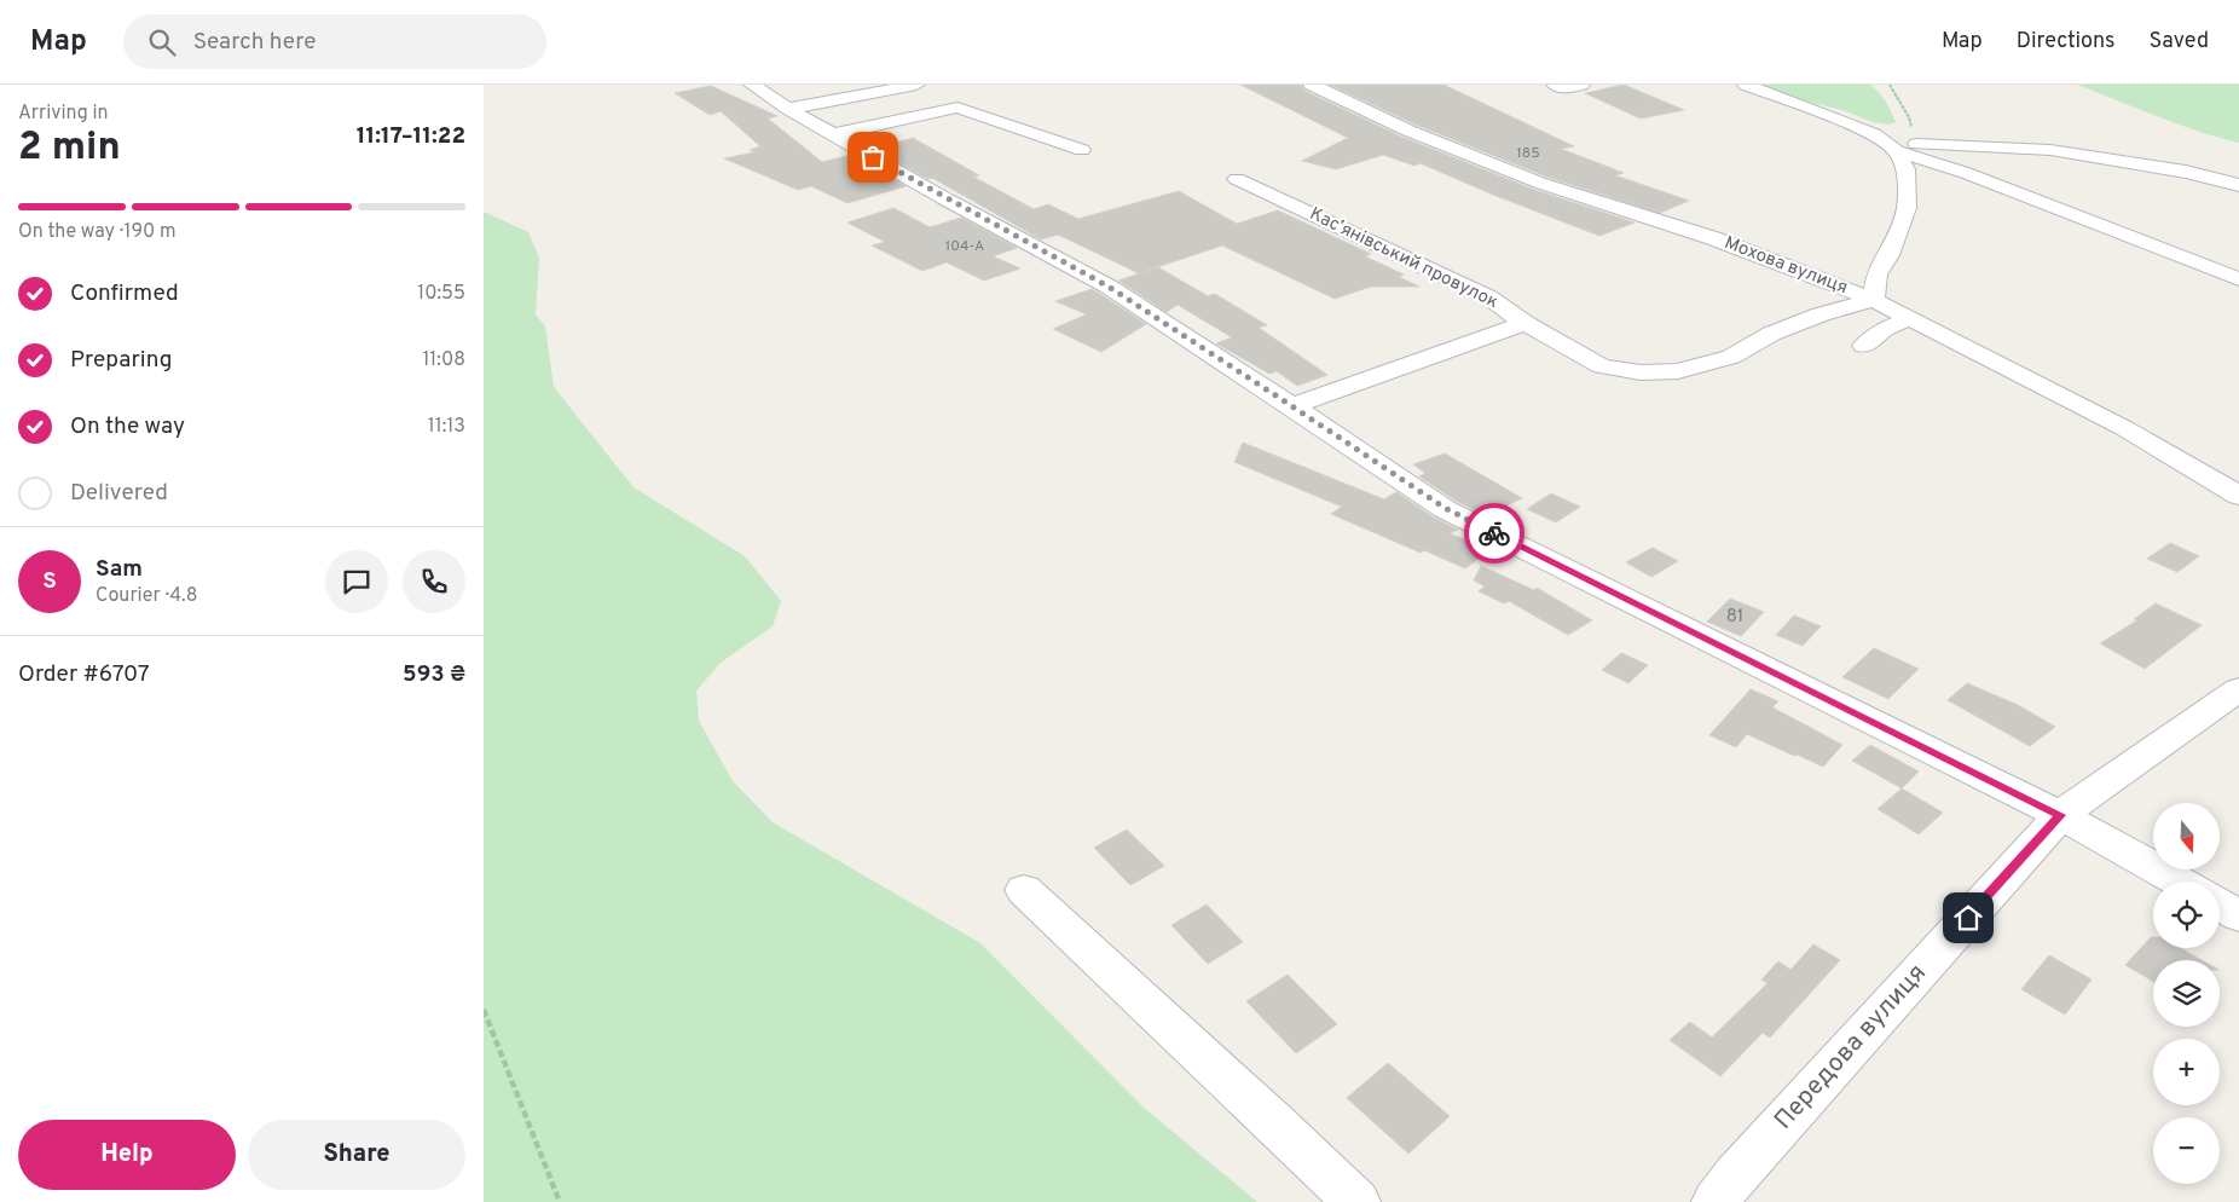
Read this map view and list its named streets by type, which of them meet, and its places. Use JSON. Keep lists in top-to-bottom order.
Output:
{
  "streets": {
    "street": ["Касʼянівський провулок", "Мохова вулиця", "Передова вулиця"]
  },
  "crossings": [
    ["Касʼянівський провулок", "Мохова вулиця"]
  ],
  "house_numbers": ["185", "104-А", "81"],
  "north": "bottom",
  "page": {
    "header": "Map",
    "search": "Search here",
    "nav": ["Map", "Directions", "Saved"],
    "heading": ["2 min", "Arriving in", "11:17–11:22"],
    "panel": [
      "Sam",
      "Courier · 4.8",
      "Order #6707",
      "593 ₴"
    ],
    "bar": "On the way · 190 m",
    "list": [
      ["Confirmed", "10:55"],
      ["Preparing", "11:08"],
      ["On the way", "11:13"],
      "Delivered"
    ],
    "round": "S",
    "map_buttons": ["+", "−"],
    "buttons": ["Help", "Share"]
  }
}
